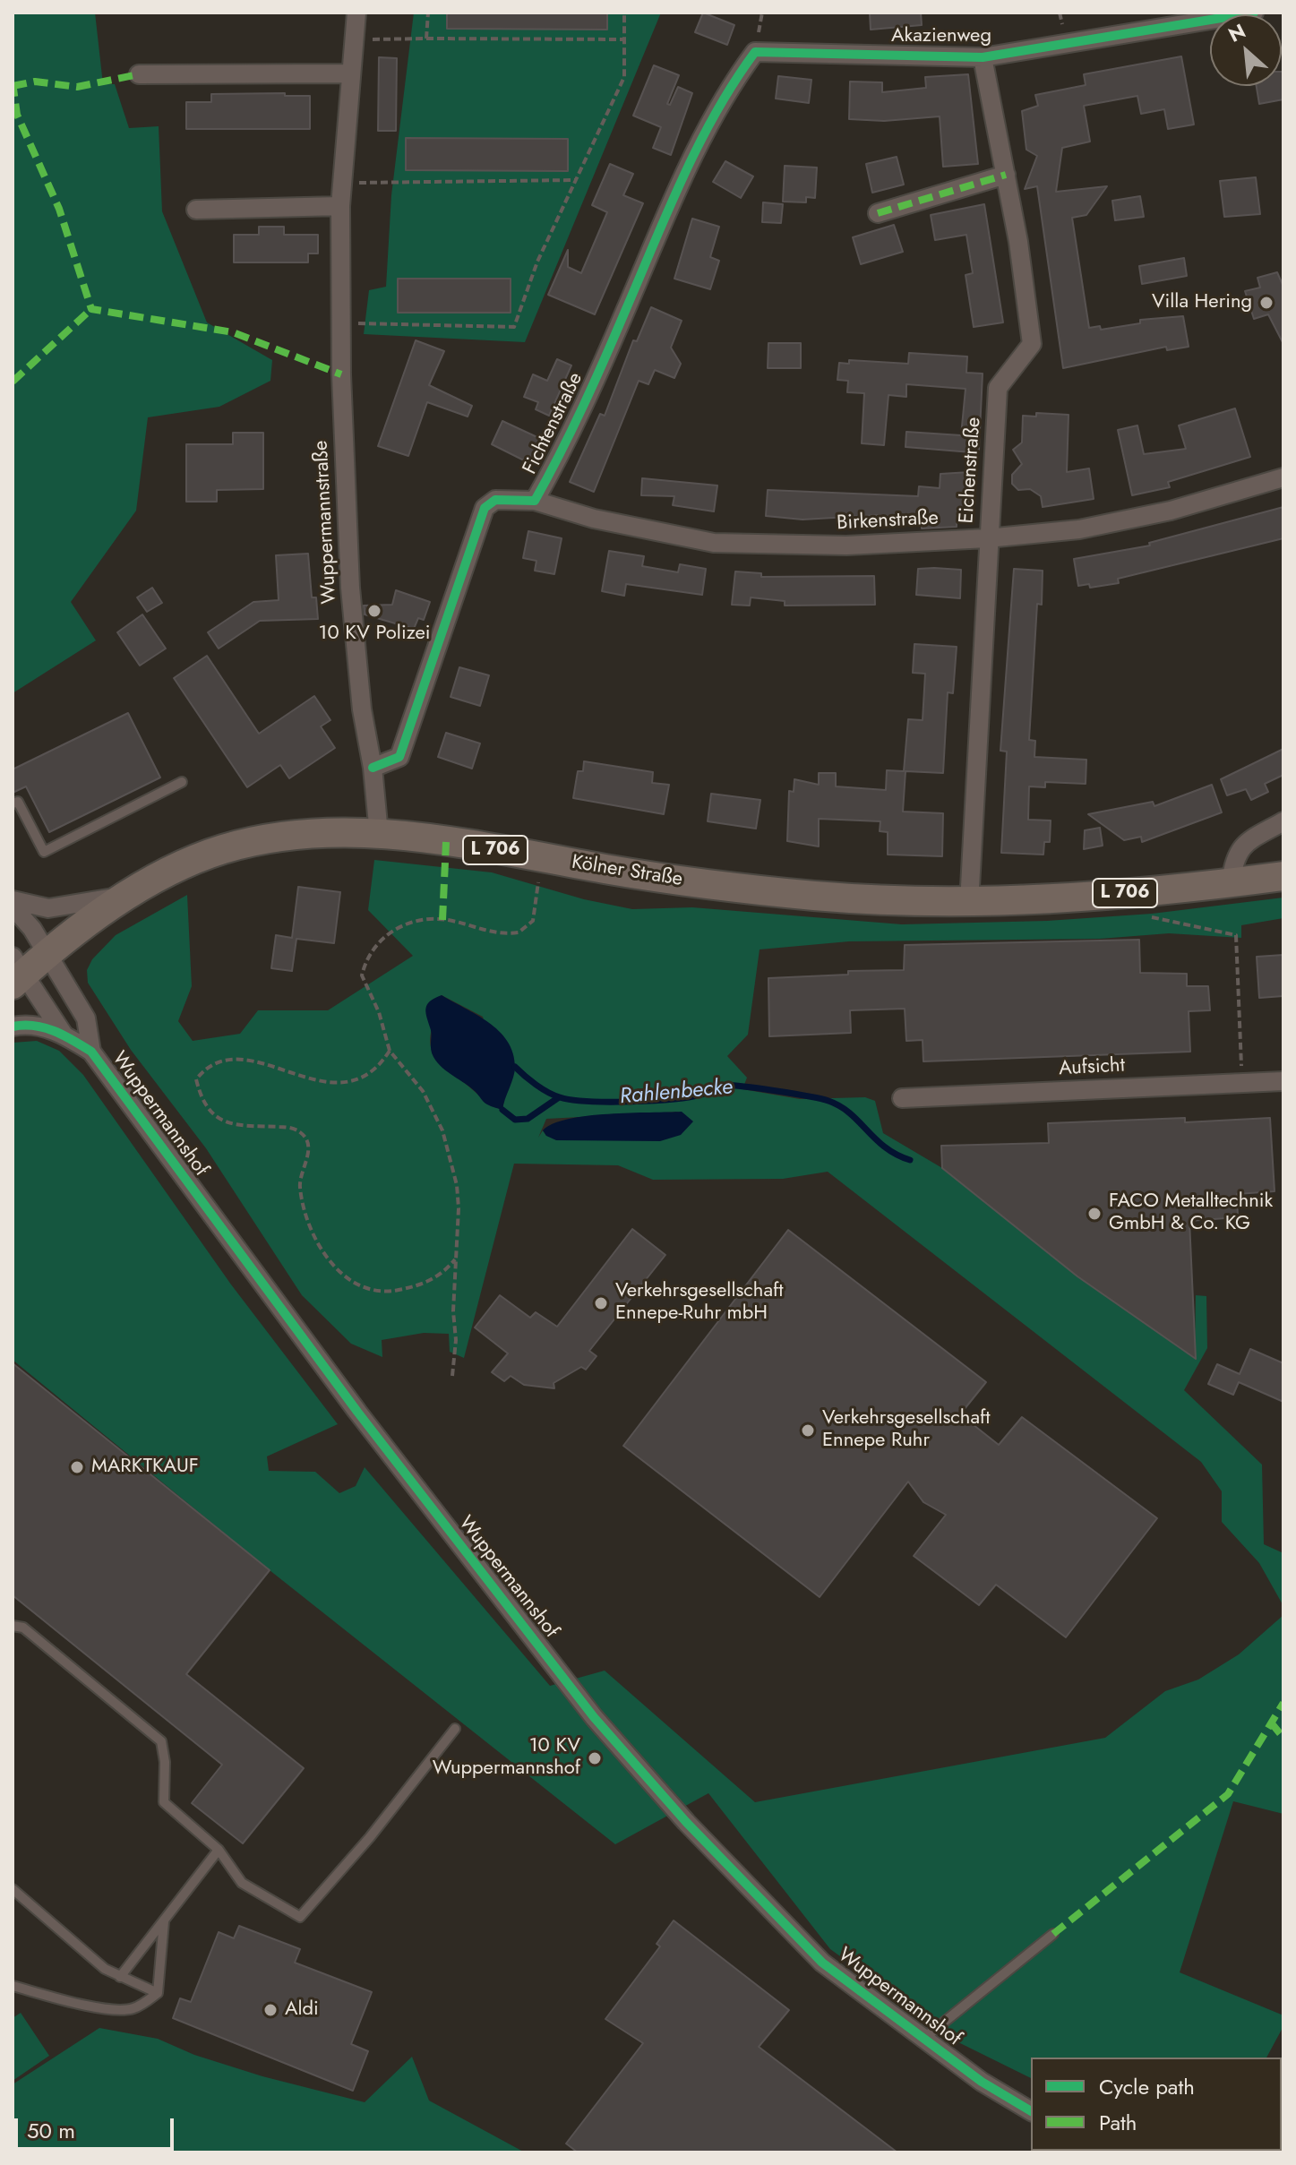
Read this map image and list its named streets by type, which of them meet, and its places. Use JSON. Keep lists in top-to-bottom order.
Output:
{
  "streets": {
    "main road": ["L 706", "Kölner Straße"],
    "street": [
      "Akazienweg",
      "Fichtenstraße",
      "Eichenstraße",
      "Birkenstraße",
      "Wuppermannstraße",
      "Aufsicht",
      "Wuppermannshof"
    ]
  },
  "crossings": [
    ["Akazienweg", "Fichtenstraße"],
    ["Akazienweg", "Eichenstraße"],
    ["Fichtenstraße", "Birkenstraße"],
    ["Fichtenstraße", "Wuppermannstraße"],
    ["Eichenstraße", "Birkenstraße"],
    ["Eichenstraße", "Kölner Straße"],
    ["Wuppermannstraße", "Kölner Straße"],
    ["Kölner Straße", "Wuppermannshof"]
  ],
  "water": ["Rahlenbecke"],
  "places": [
    "Villa Hering",
    "10 KV Polizei",
    "FACO Metalltechnik GmbH & Co. KG",
    "Verkehrsgesellschaft Ennepe-Ruhr mbH",
    "Verkehrsgesellschaft Ennepe Ruhr",
    "MARKTKAUF",
    "10 KV Wuppermannshof",
    "Aldi"
  ],
  "legend": ["Cycle path", "Path"],
  "scale_bar": "50 m",
  "north": "top left"
}
